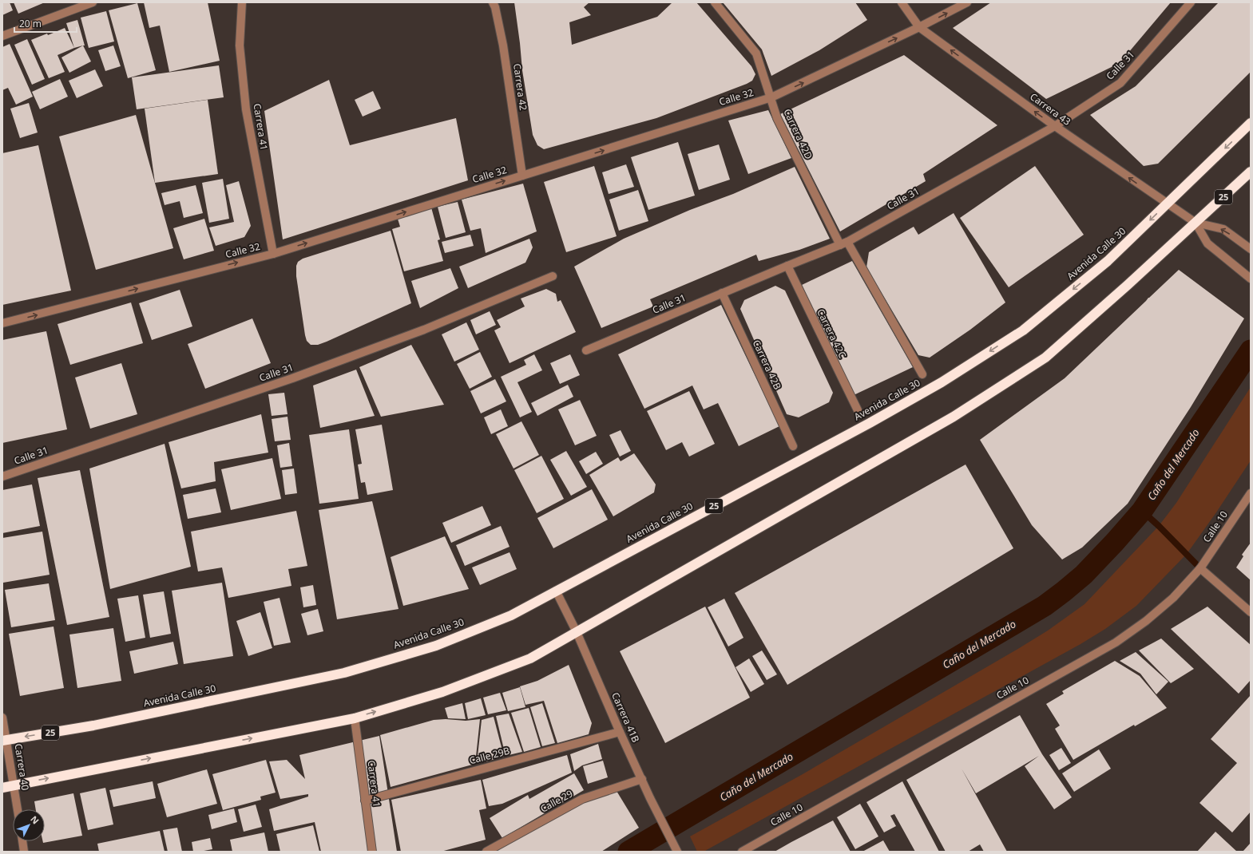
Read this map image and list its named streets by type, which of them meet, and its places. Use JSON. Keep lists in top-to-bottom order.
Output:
{
  "streets": {
    "highway": ["25", "Avenida Calle 30"],
    "street": [
      "Calle 31",
      "Carrera 42",
      "Calle 32",
      "Carrera 43",
      "Carrera 41",
      "Carrera 42D",
      "Carrera 42C",
      "Carrera 42B",
      "Calle 10",
      "Carrera 41B",
      "Calle 29B",
      "Carrera 40",
      "Calle 29"
    ]
  },
  "crossings": [
    ["Calle 31", "Carrera 43"],
    ["Calle 31", "Carrera 42D"],
    ["Calle 31", "Carrera 42C"],
    ["Calle 31", "Carrera 42B"],
    ["Carrera 42", "Calle 32"],
    ["Calle 32", "Carrera 43"],
    ["Calle 32", "Carrera 41"],
    ["Calle 32", "Carrera 42D"],
    ["Carrera 43", "25"],
    ["Carrera 43", "Avenida Calle 30"],
    ["Carrera 41", "25"],
    ["Carrera 41", "Calle 29B"],
    ["25", "Carrera 41B"],
    ["25", "Carrera 40"],
    ["Avenida Calle 30", "Carrera 41B"],
    ["Avenida Calle 30", "Carrera 40"],
    ["Carrera 41B", "Calle 29B"],
    ["Carrera 41B", "Calle 29"]
  ],
  "one_way": ["Calle 32", "Carrera 43"],
  "water": ["Caño del Mercado"],
  "scale_bar": "20 m",
  "north": "top right"
}
